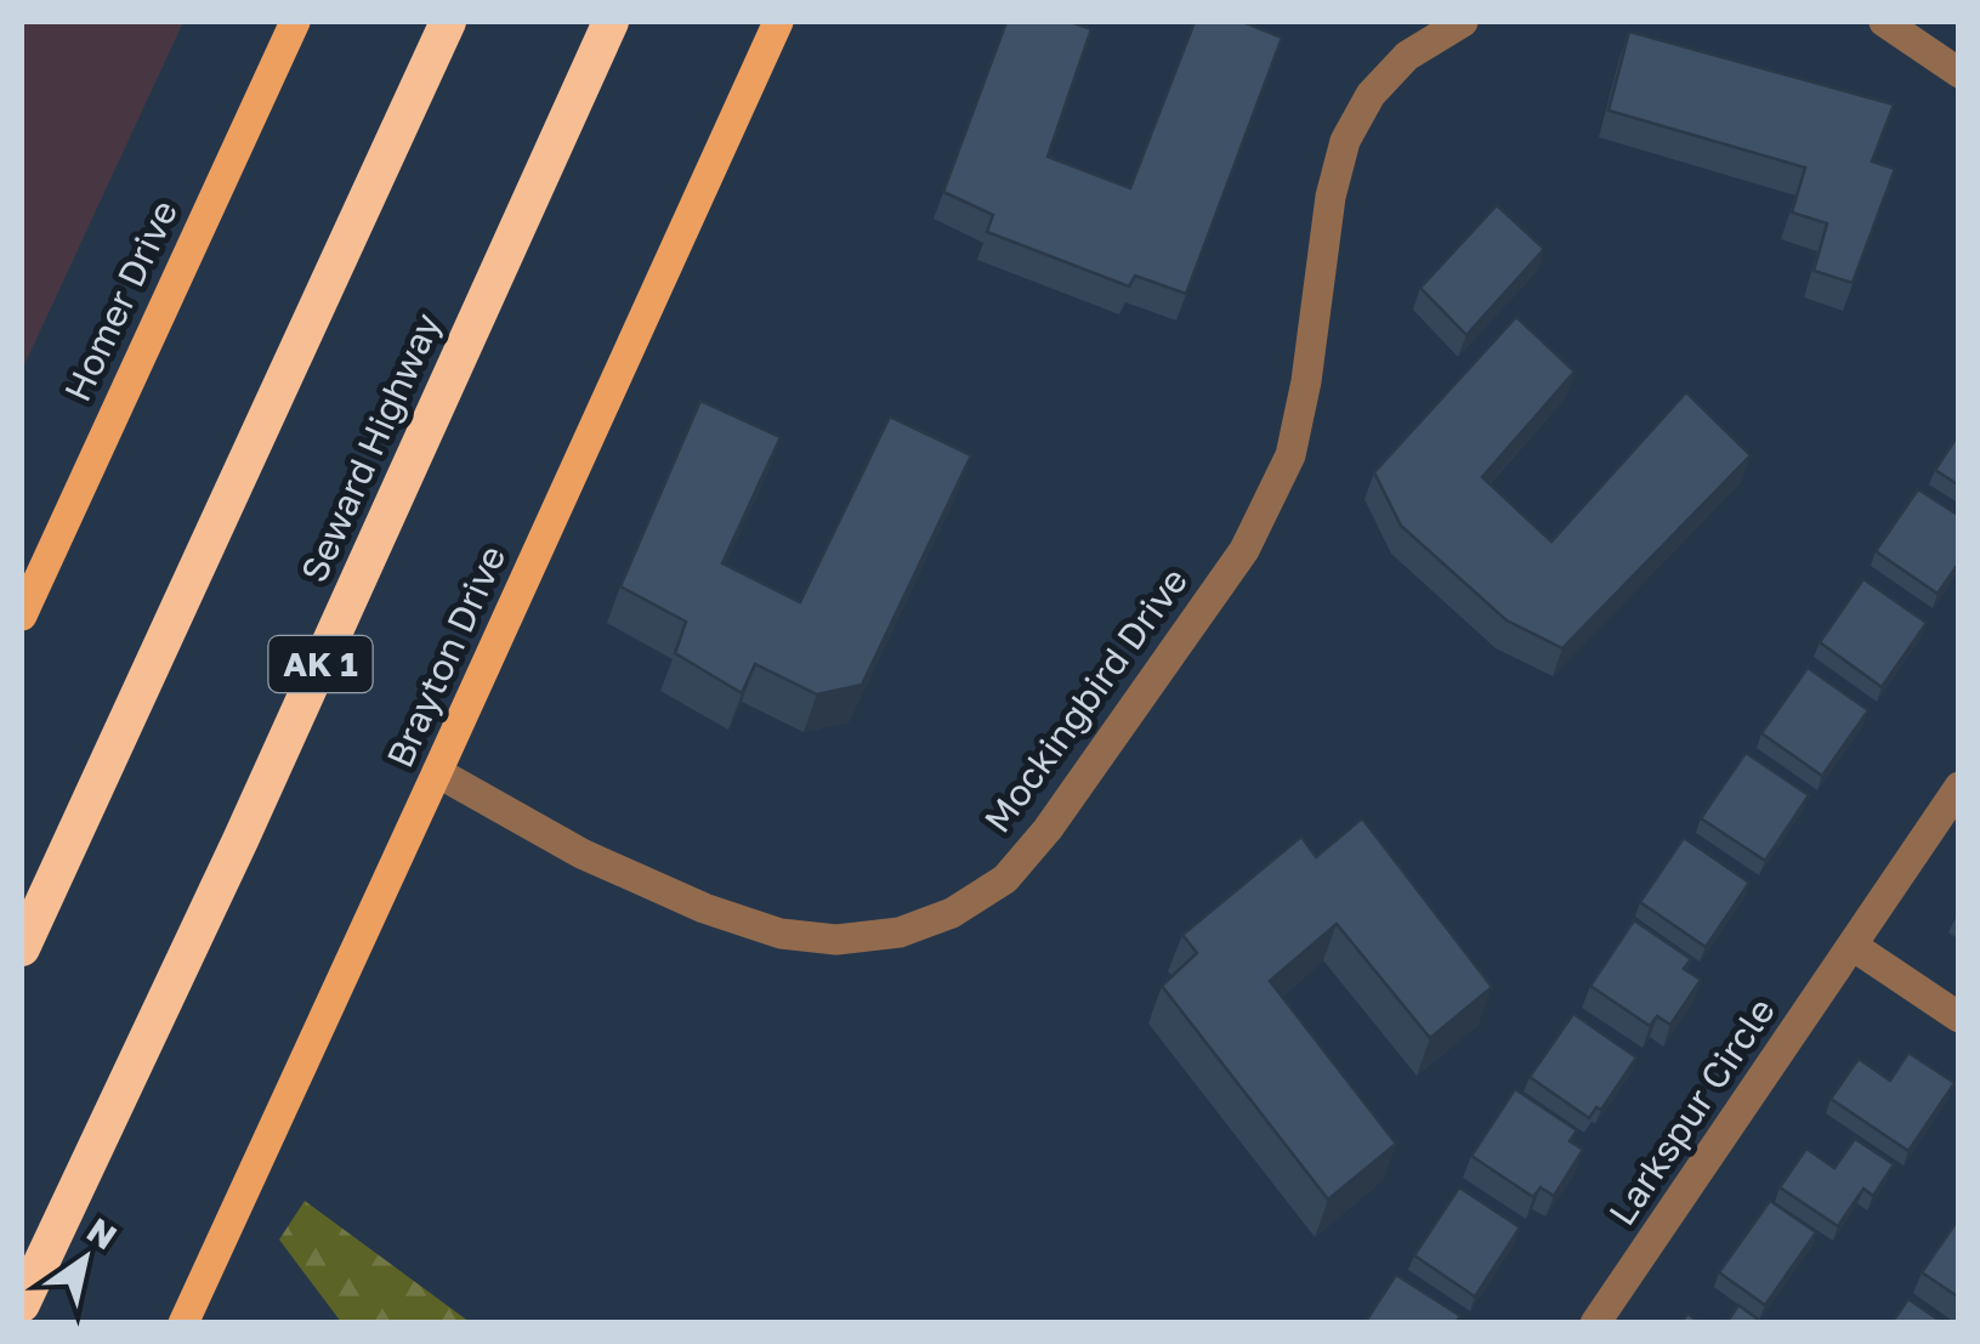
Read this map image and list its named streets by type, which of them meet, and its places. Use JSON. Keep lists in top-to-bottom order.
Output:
{
  "streets": {
    "highway": ["Seward Highway", "AK 1"],
    "main road": ["Homer Drive", "Brayton Drive"],
    "street": ["Mockingbird Drive", "Larkspur Circle"]
  },
  "crossings": [
    ["Brayton Drive", "Mockingbird Drive"]
  ],
  "north": "top right"
}
